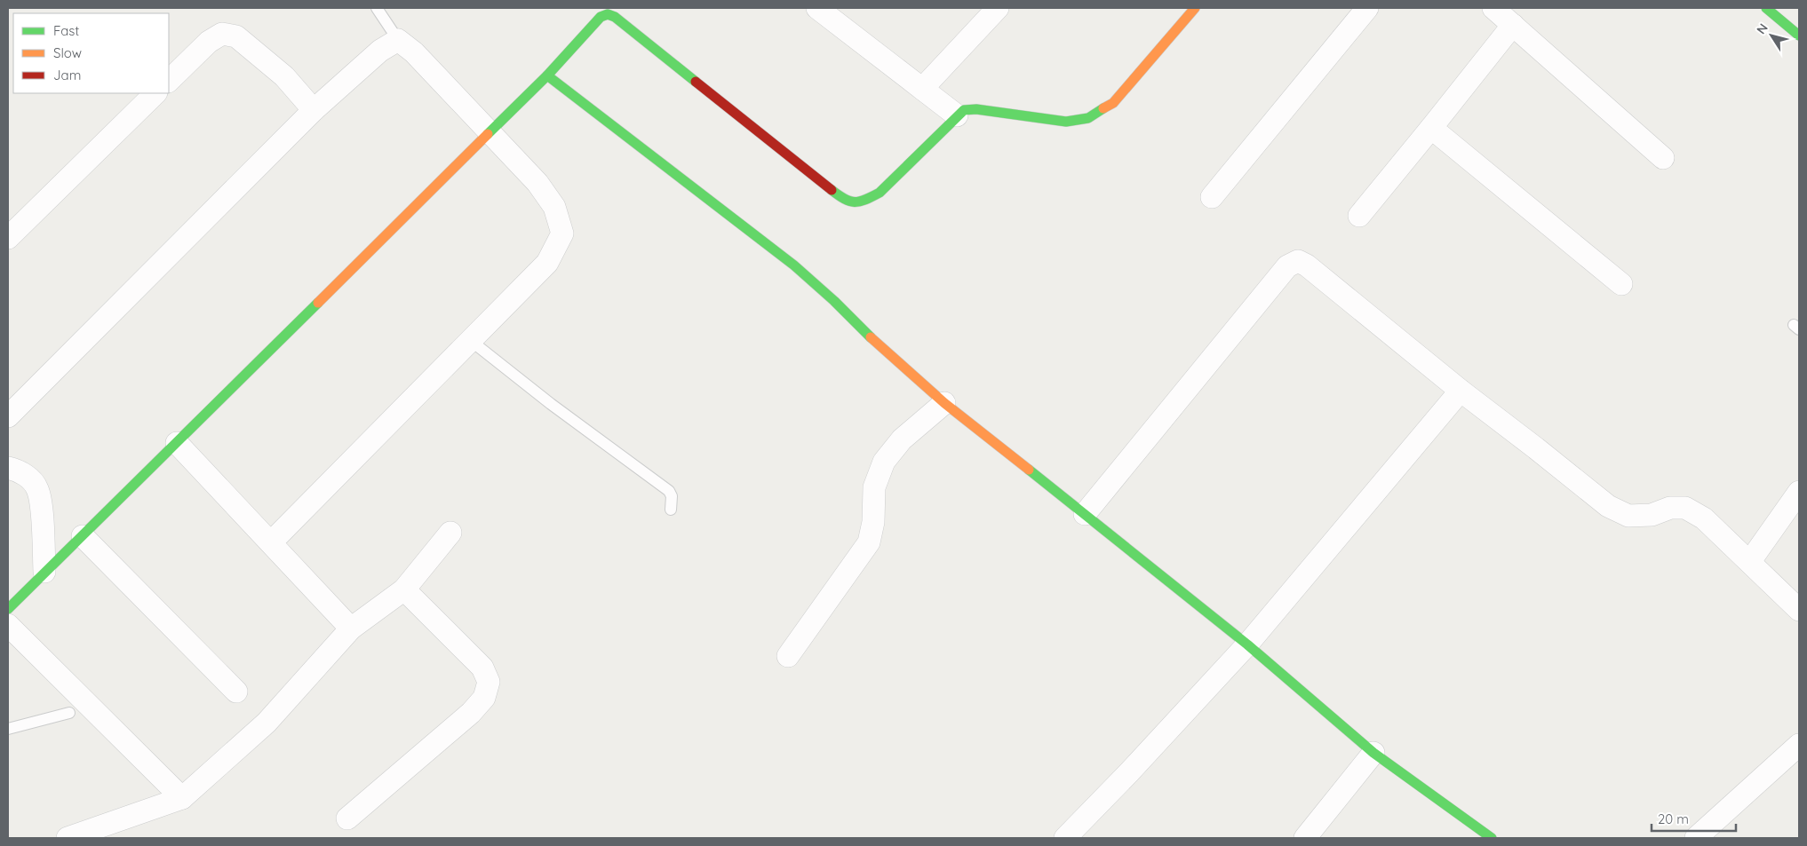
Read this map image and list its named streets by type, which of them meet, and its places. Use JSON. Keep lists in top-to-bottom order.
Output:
{
  "legend": ["Fast", "Slow", "Jam"],
  "scale_bar": "20 m",
  "north": "top left"
}
